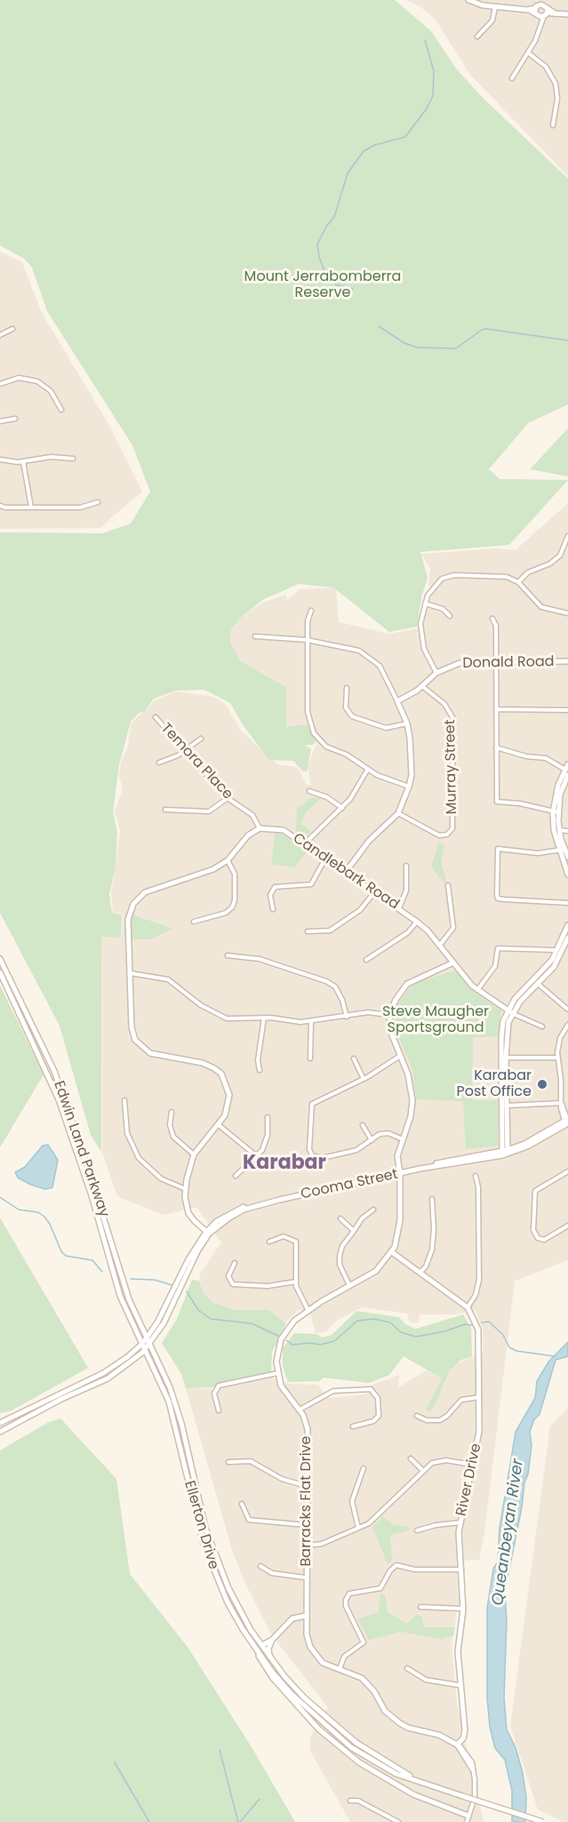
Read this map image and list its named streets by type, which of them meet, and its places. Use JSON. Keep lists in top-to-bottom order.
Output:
{
  "streets": {
    "main road": [
      "Donald Road",
      "Candlebark Road",
      "Edwin Land Parkway",
      "Cooma Street",
      "River Drive",
      "Barracks Flat Drive",
      "Ellerton Drive"
    ],
    "street": ["Temora Place", "Murray Street"]
  },
  "crossings": [
    ["Donald Road", "Murray Street"],
    ["Temora Place", "Candlebark Road"],
    ["Edwin Land Parkway", "Ellerton Drive"],
    ["Cooma Street", "Barracks Flat Drive"],
    ["River Drive", "Barracks Flat Drive"]
  ],
  "districts": ["Karabar"],
  "water": ["Queanbeyan River"],
  "parks": ["Mount Jerrabomberra Reserve", "Steve Maugher Sportsground"],
  "places": ["Karabar Post Office"]
}
